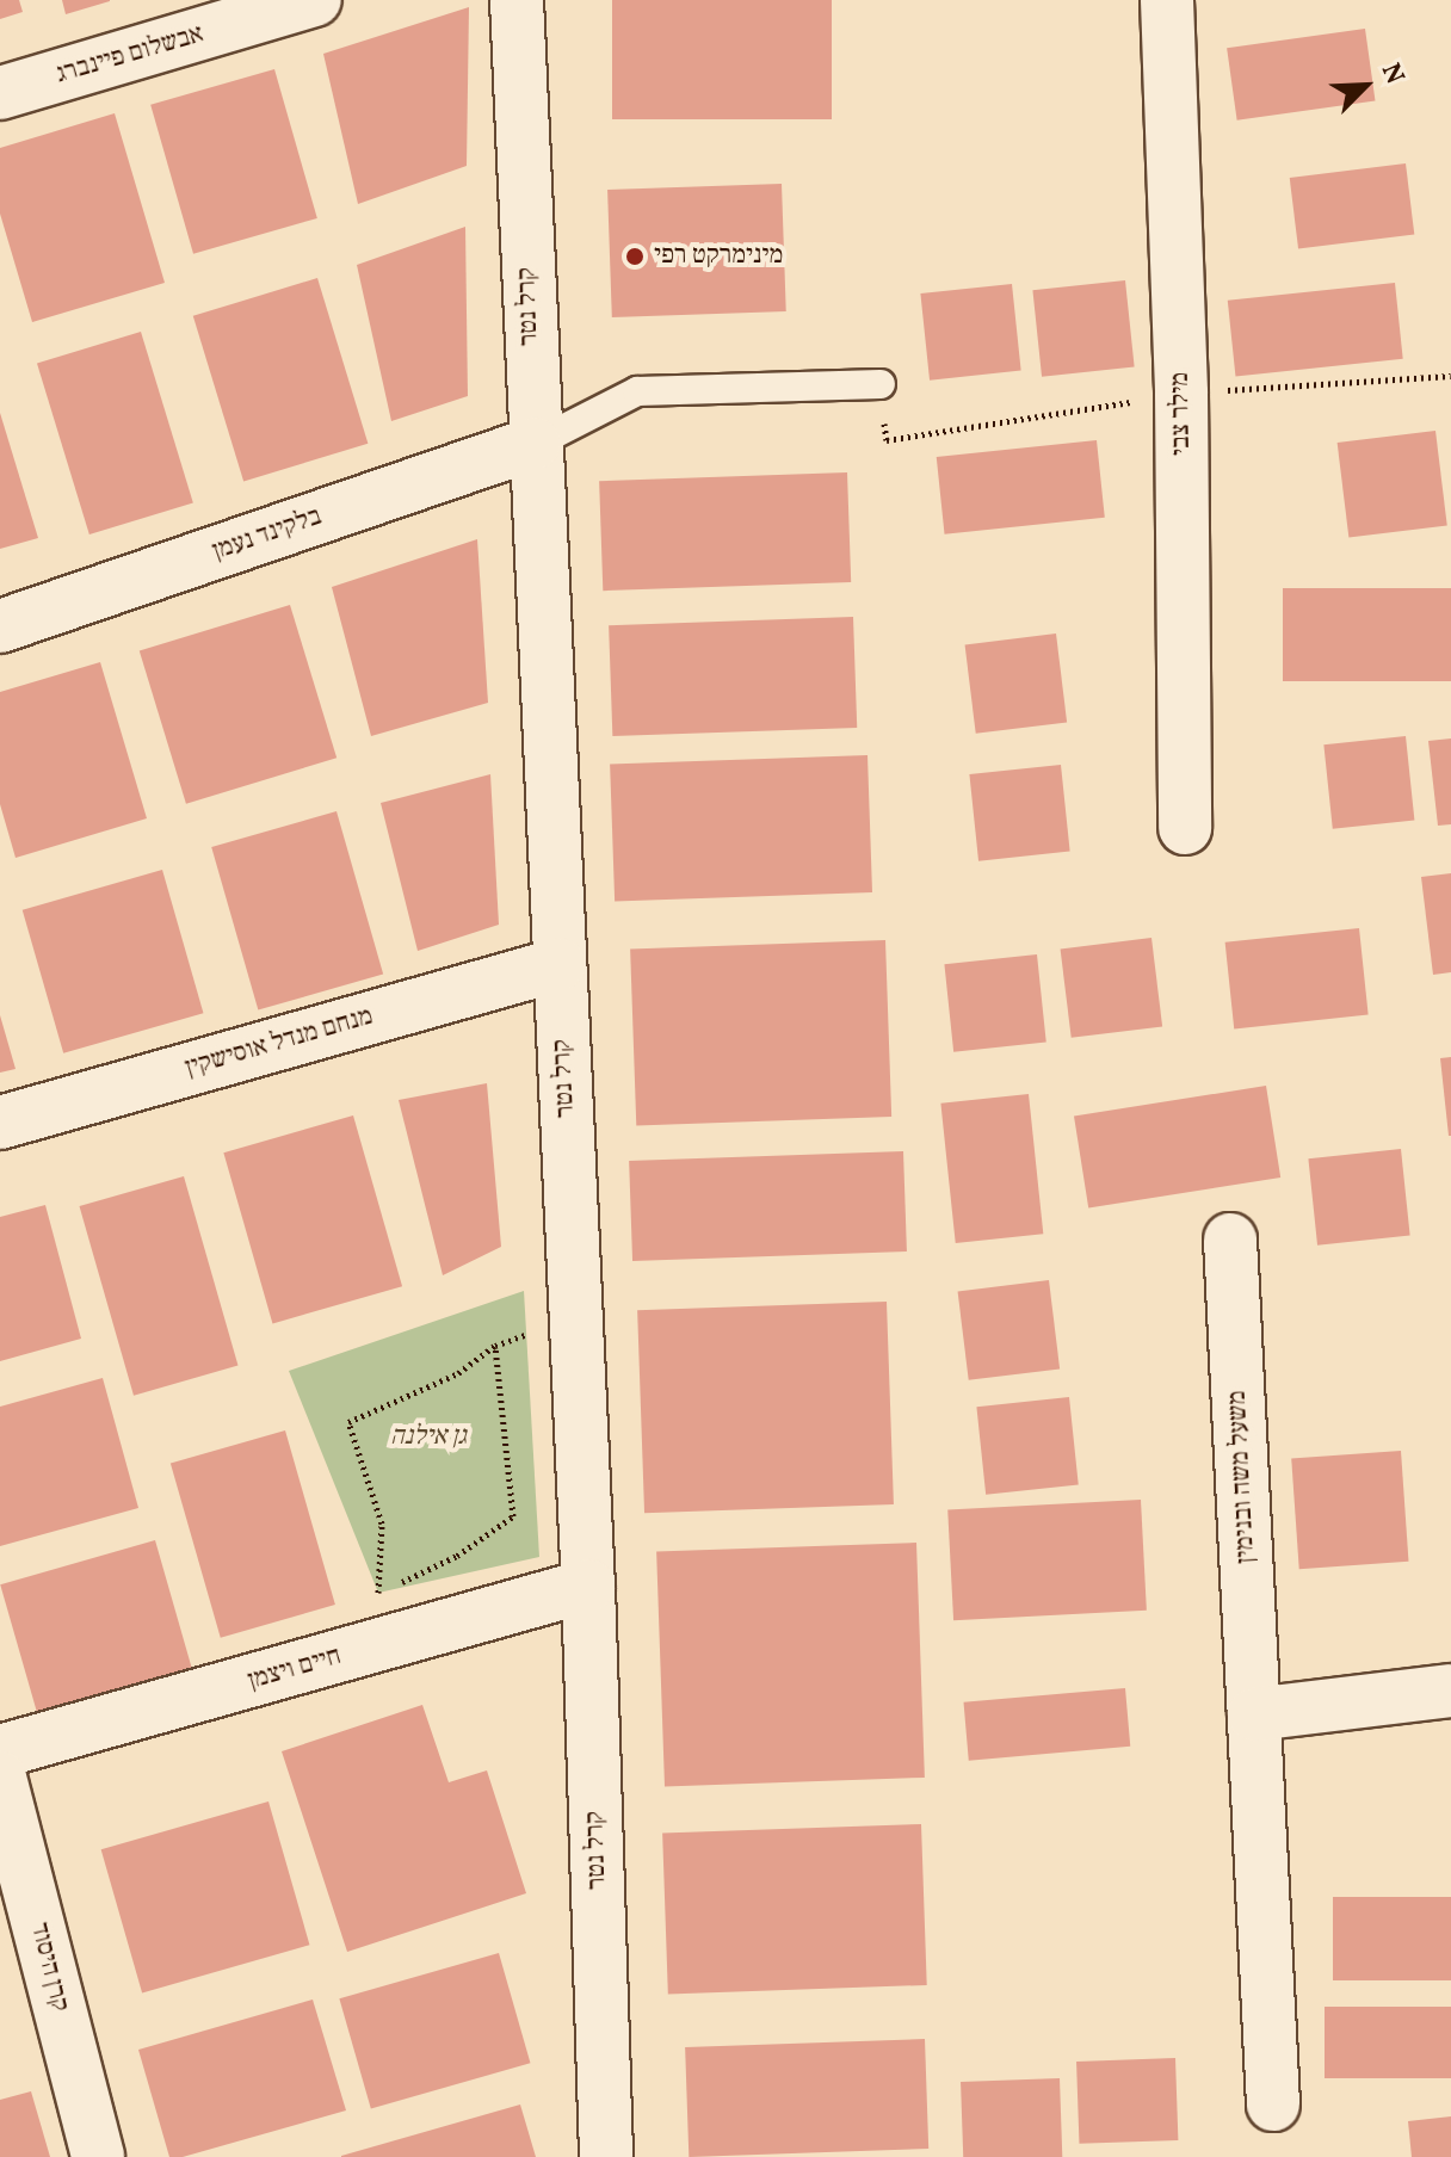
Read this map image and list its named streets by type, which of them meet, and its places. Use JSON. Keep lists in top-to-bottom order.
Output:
{
  "streets": {
    "street": [
      "אבשלום פיינברג",
      "קרל נטר",
      "מילר צבי",
      "בלקינד נעמן",
      "מנחם מנדל אוסישקין",
      "משעל משה ובנימין",
      "חיים ויצמן",
      "קרן היסוד"
    ]
  },
  "crossings": [
    ["קרל נטר", "בלקינד נעמן"],
    ["קרל נטר", "מנחם מנדל אוסישקין"],
    ["קרל נטר", "חיים ויצמן"]
  ],
  "parks": ["גן אילנה"],
  "places": ["מינימרקט רפי"],
  "north": "top right"
}
